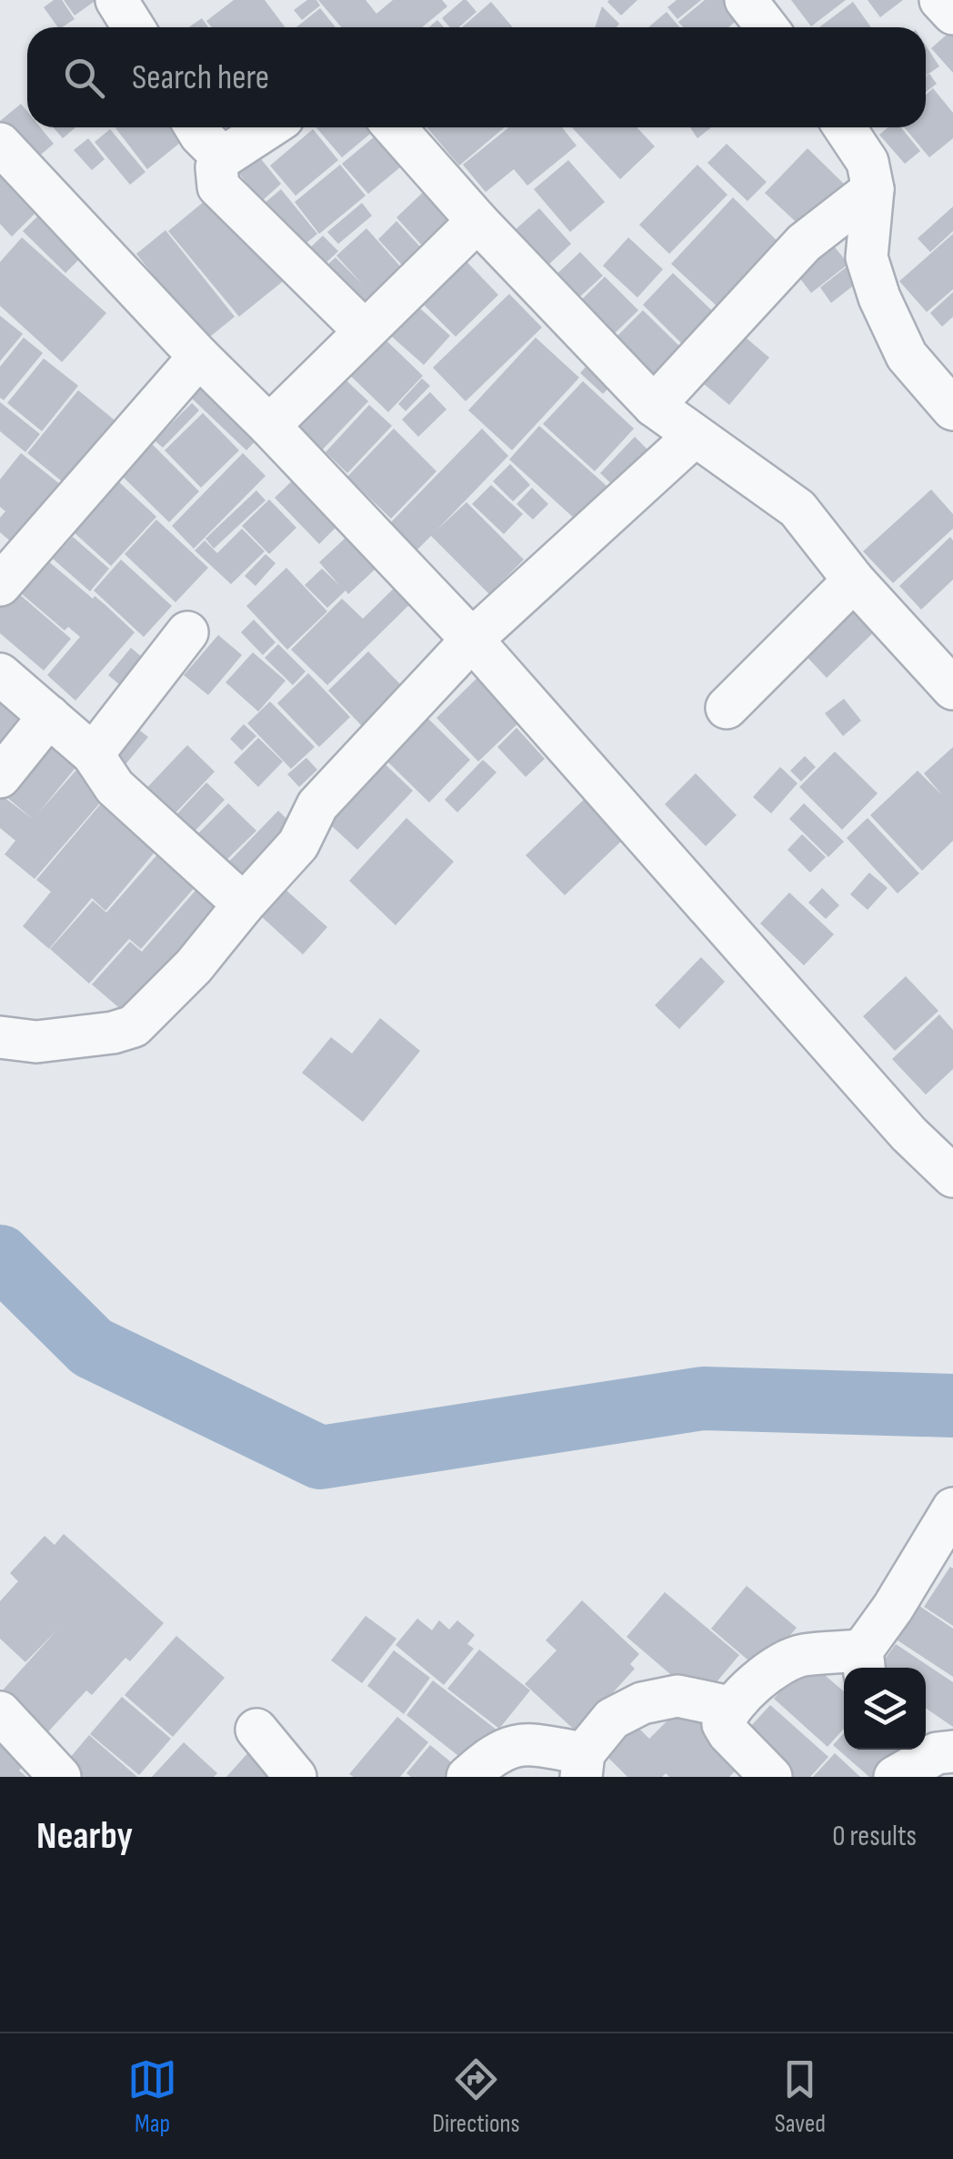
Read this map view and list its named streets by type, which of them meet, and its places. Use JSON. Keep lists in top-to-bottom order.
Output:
{
  "page": {
    "search": "Search here",
    "heading": ["Nearby", "0 results"],
    "nav": ["Map", "Directions", "Saved"]
  }
}
